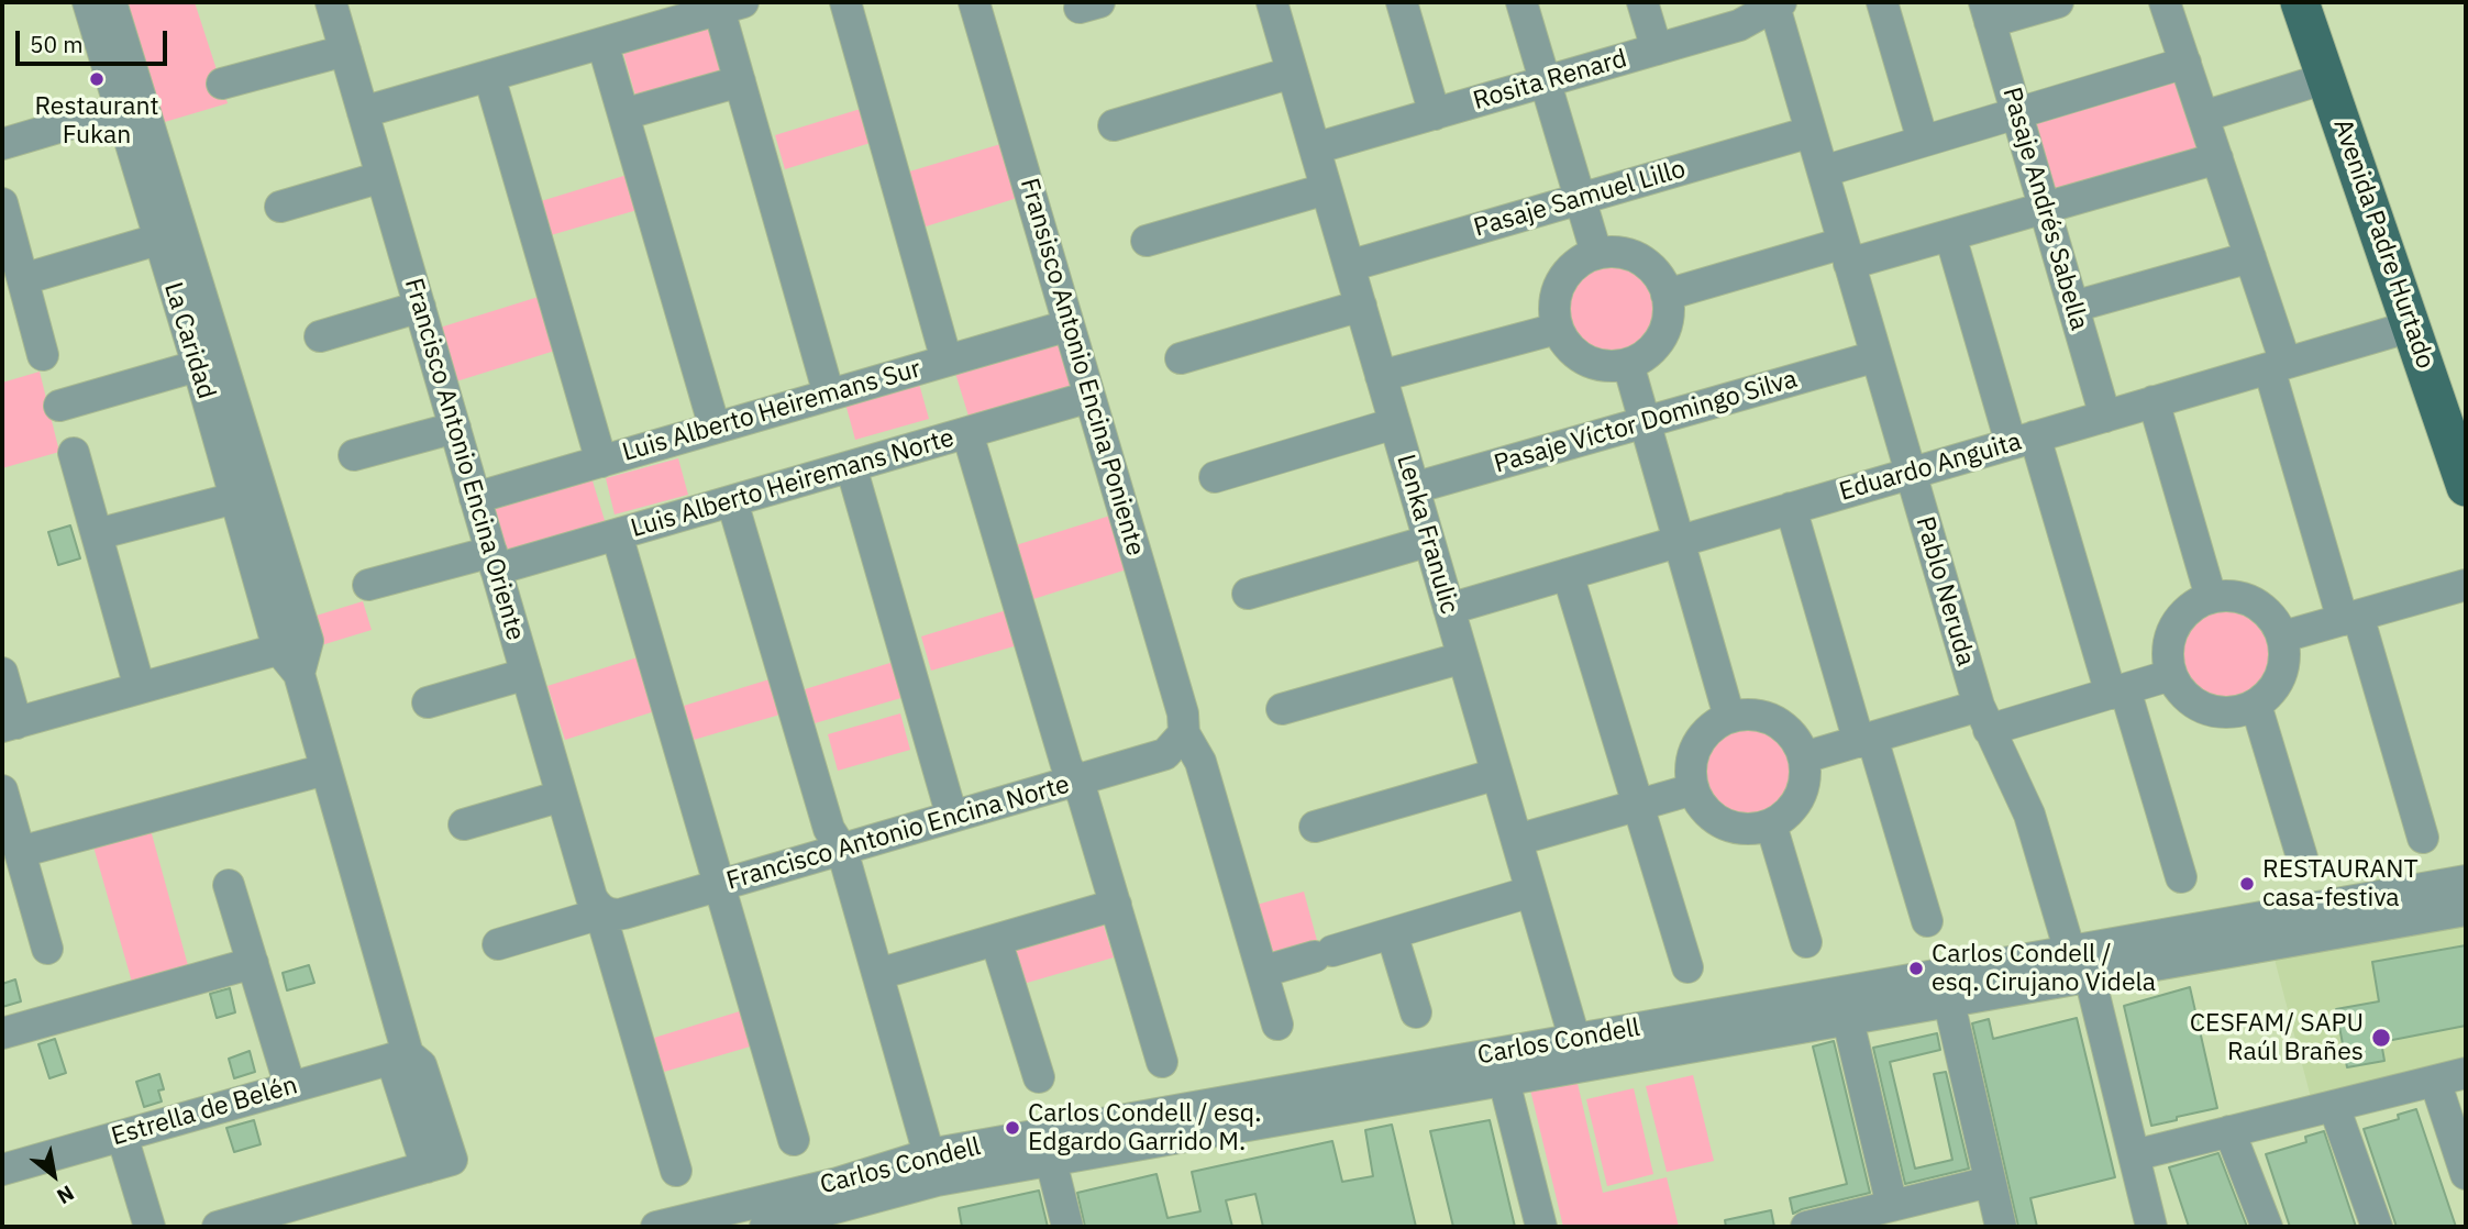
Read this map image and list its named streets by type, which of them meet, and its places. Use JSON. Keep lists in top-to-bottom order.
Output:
{
  "streets": {
    "main road": ["Avenida Padre Hurtado"],
    "street": [
      "Rosita Renard",
      "Pasaje Samuel Lillo",
      "Pasaje Andrés Sabella",
      "La Caridad",
      "Fransisco Antonio Encina Poniente",
      "Luis Alberto Heiremans Sur",
      "Pasaje Víctor Domingo Silva",
      "Francisco Antonio Encina Oriente",
      "Eduardo Anguita",
      "Luis Alberto Heiremans Norte",
      "Lenka Franulic",
      "Pablo Neruda",
      "Francisco Antonio Encina Norte",
      "Carlos Condell",
      "Estrella de Belén"
    ]
  },
  "crossings": [
    ["Rosita Renard", "Lenka Franulic"],
    ["Rosita Renard", "Pablo Neruda"],
    ["Pasaje Samuel Lillo", "Lenka Franulic"],
    ["Pasaje Samuel Lillo", "Pablo Neruda"],
    ["Pasaje Andrés Sabella", "Eduardo Anguita"],
    ["Avenida Padre Hurtado", "Eduardo Anguita"],
    ["La Caridad", "Estrella de Belén"],
    ["Fransisco Antonio Encina Poniente", "Luis Alberto Heiremans Sur"],
    ["Fransisco Antonio Encina Poniente", "Luis Alberto Heiremans Norte"],
    ["Fransisco Antonio Encina Poniente", "Francisco Antonio Encina Norte"],
    ["Luis Alberto Heiremans Sur", "Francisco Antonio Encina Oriente"],
    ["Pasaje Víctor Domingo Silva", "Lenka Franulic"],
    ["Pasaje Víctor Domingo Silva", "Pablo Neruda"],
    ["Francisco Antonio Encina Oriente", "Luis Alberto Heiremans Norte"],
    ["Francisco Antonio Encina Oriente", "Francisco Antonio Encina Norte"],
    ["Eduardo Anguita", "Lenka Franulic"],
    ["Eduardo Anguita", "Pablo Neruda"],
    ["Lenka Franulic", "Carlos Condell"],
    ["Pablo Neruda", "Carlos Condell"]
  ],
  "places": [
    "Restaurant Fukan",
    "RESTAURANT casa-festiva",
    "Carlos Condell / esq. Cirujano Videla",
    "CESFAM/ SAPU Raúl Brañes",
    "Carlos Condell / esq. Edgardo Garrido M."
  ],
  "scale_bar": "50 m",
  "north": "bottom right"
}
